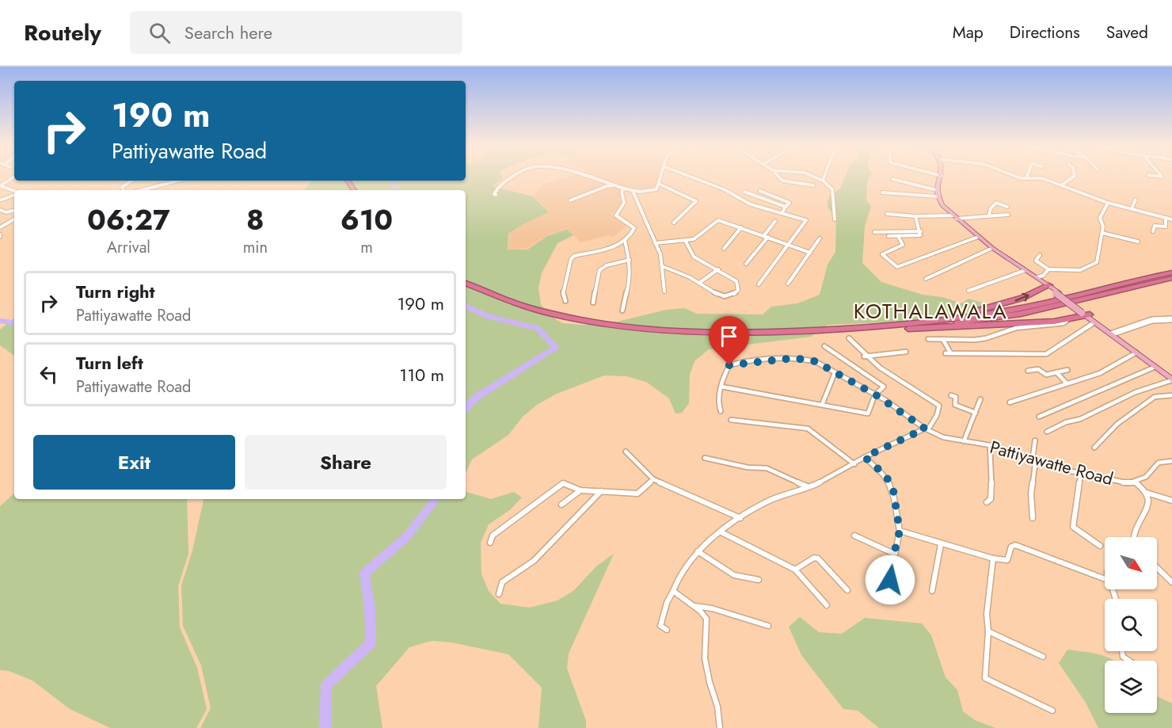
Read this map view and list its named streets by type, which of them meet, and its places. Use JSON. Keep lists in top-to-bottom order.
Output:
{
  "streets": {
    "street": ["Pattiyawatte Road"]
  },
  "districts": ["KOTHALAWALA"],
  "north": "bottom right",
  "page": {
    "header": "Routely",
    "search": "Search here",
    "nav": ["Map", "Directions", "Saved"],
    "turn": ["190 m", "Pattiyawatte Road"],
    "eta": [
      "06:27",
      "Arrival",
      "8",
      "min",
      "610",
      "m"
    ],
    "list": [
      {
        "name": "Turn right",
        "note": "Pattiyawatte Road",
        "value": "190 m"
      },
      {
        "name": "Turn left",
        "note": "Pattiyawatte Road",
        "value": "110 m"
      }
    ],
    "buttons": ["Exit", "Share"]
  }
}
